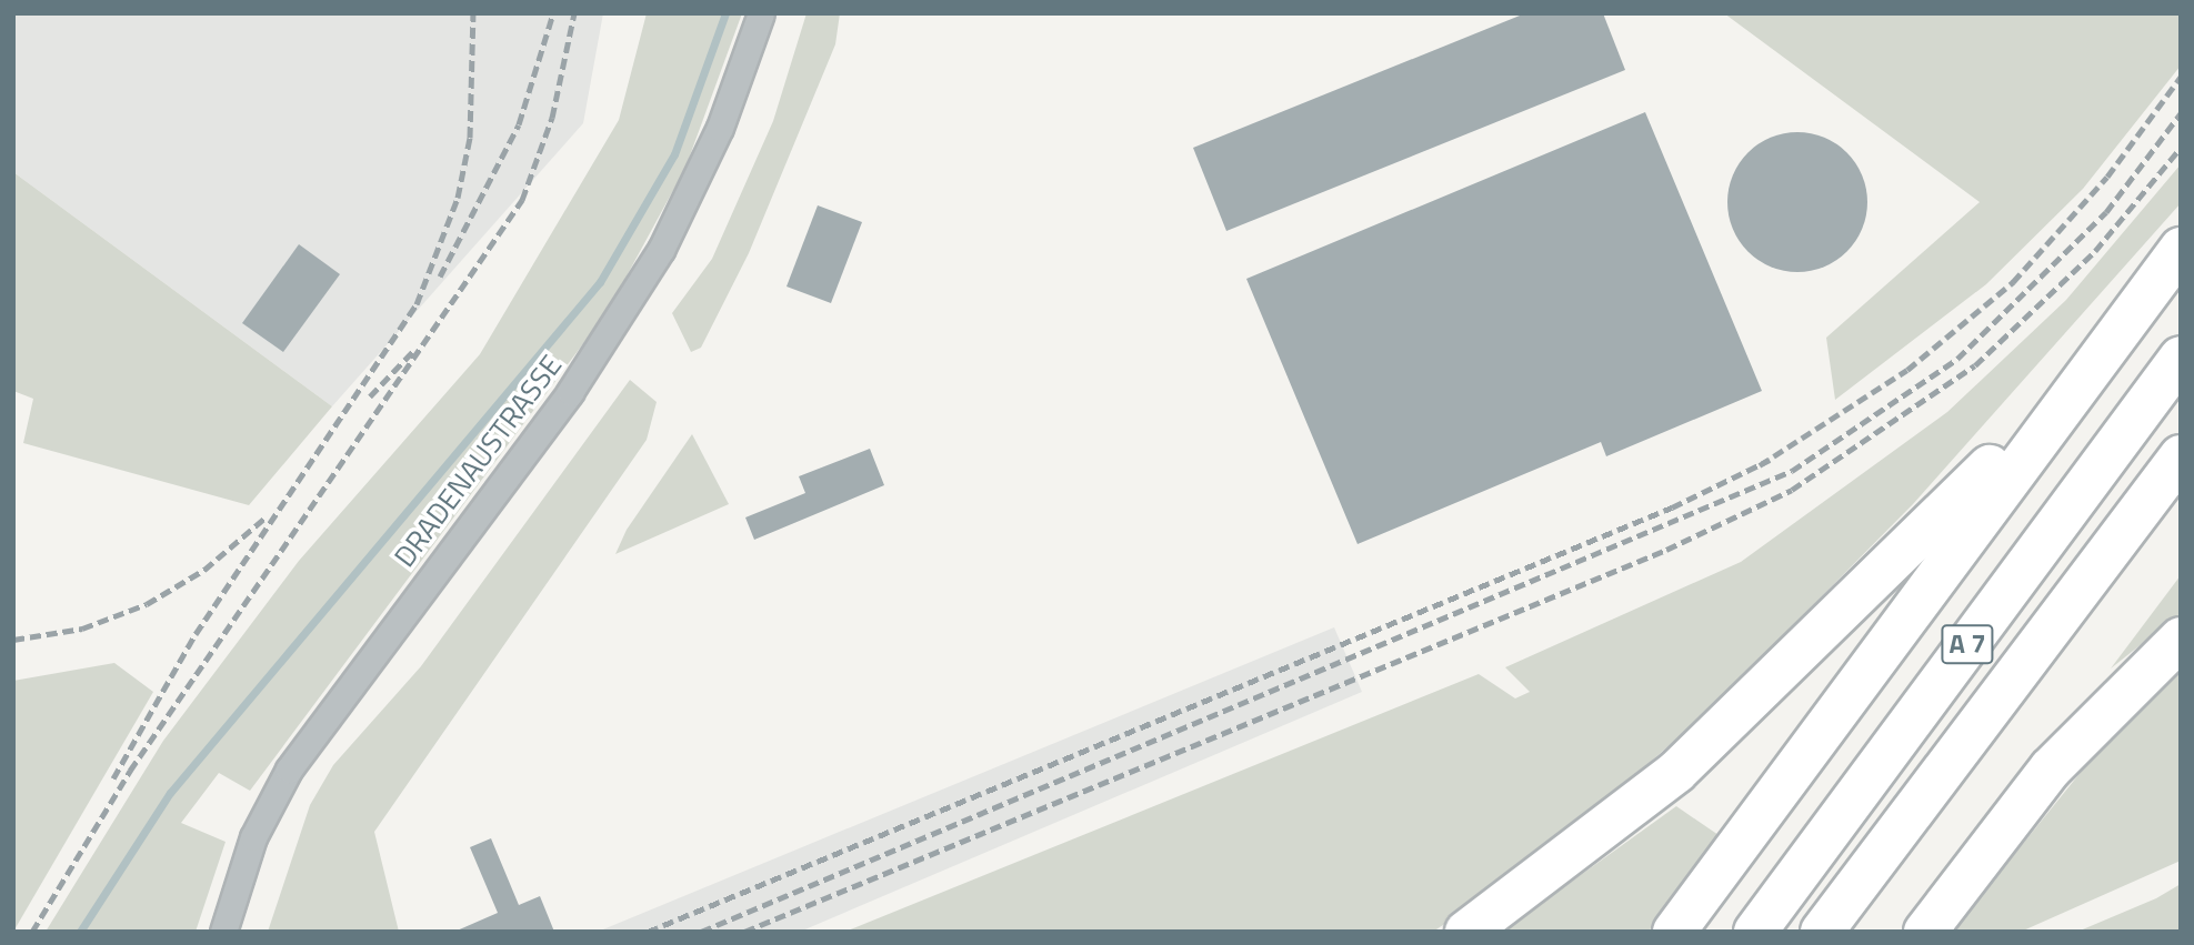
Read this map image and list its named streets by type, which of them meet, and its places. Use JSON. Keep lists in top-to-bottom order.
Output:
{
  "streets": {
    "highway": ["A 7"],
    "street": ["DRADENAUSTRASSE"]
  }
}
